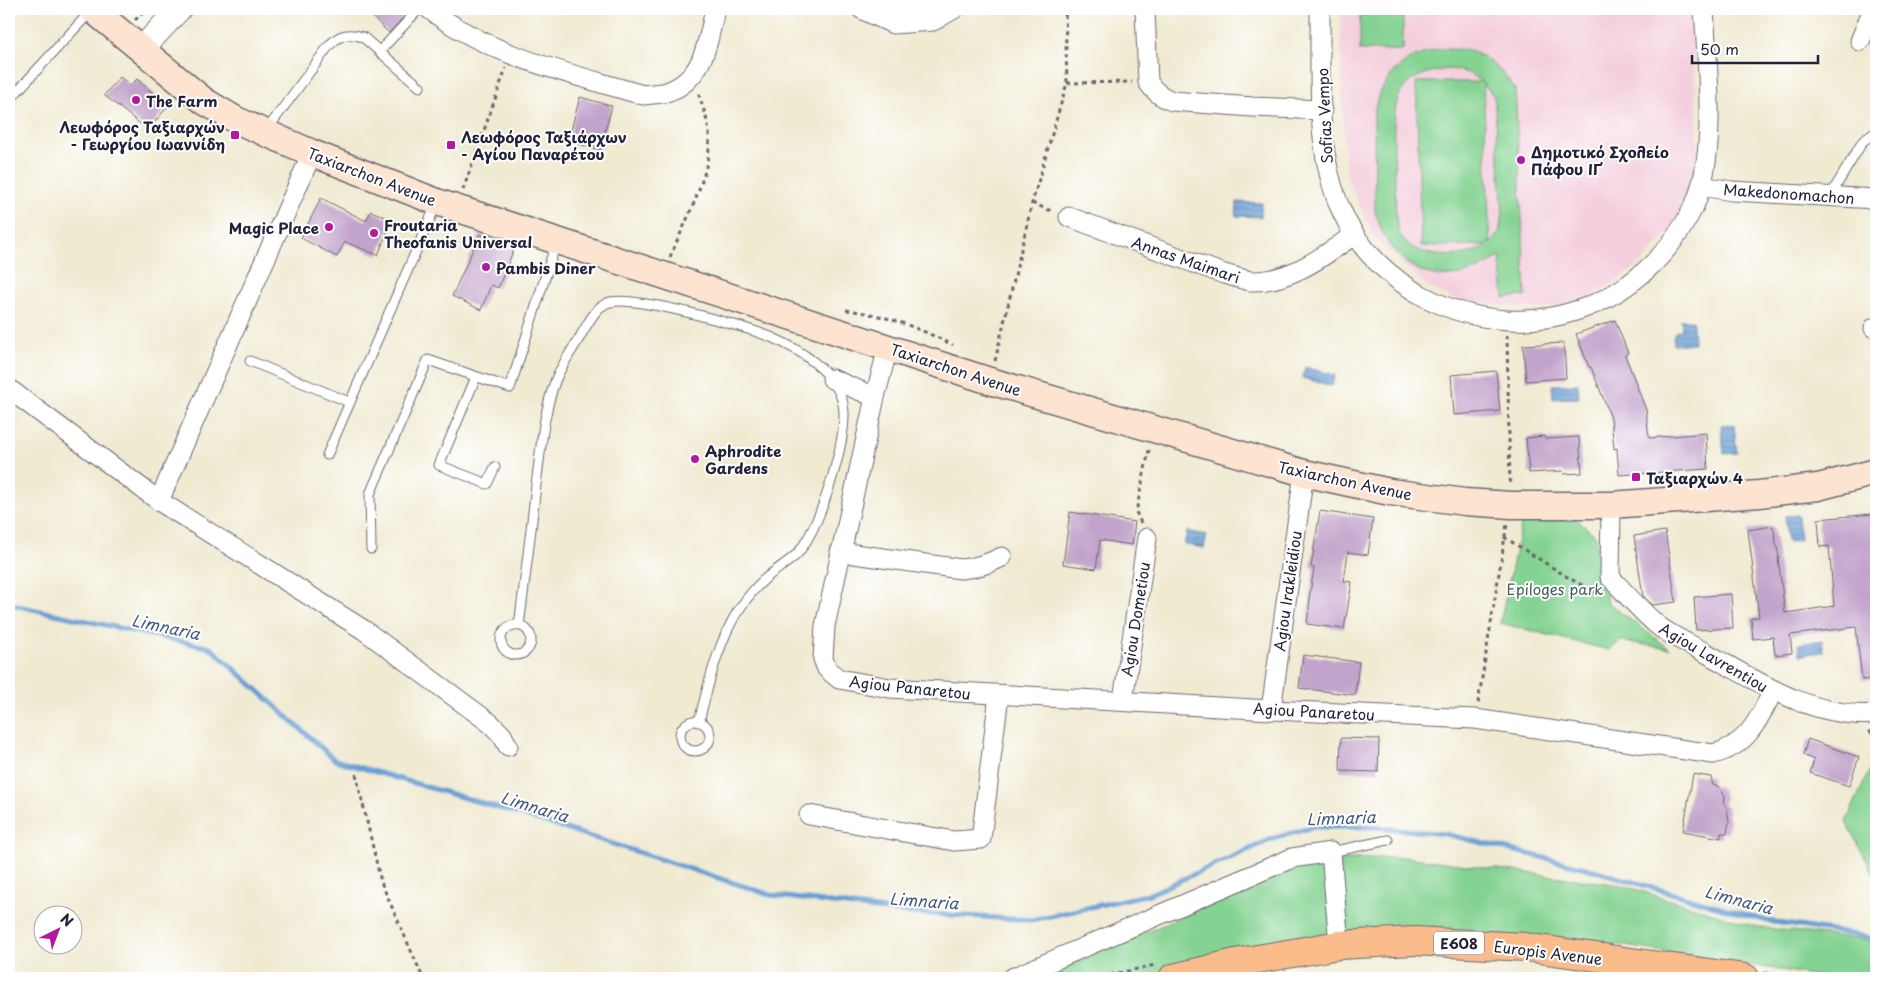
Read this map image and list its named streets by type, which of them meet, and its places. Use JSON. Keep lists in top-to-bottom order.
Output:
{
  "streets": {
    "highway": ["E608", "Europis Avenue"],
    "main road": ["Taxiarchon Avenue"],
    "street": [
      "Sofias Vempo",
      "Makedonomachon",
      "Annas Maimari",
      "Agiou Irakleidiou",
      "Agiou Dometiou",
      "Agiou Lavrentiou",
      "Agiou Panaretou"
    ]
  },
  "crossings": [
    ["Sofias Vempo", "Makedonomachon"],
    ["Sofias Vempo", "Annas Maimari"],
    ["Taxiarchon Avenue", "Agiou Irakleidiou"],
    ["Taxiarchon Avenue", "Agiou Lavrentiou"],
    ["Agiou Irakleidiou", "Agiou Panaretou"],
    ["Agiou Dometiou", "Agiou Panaretou"],
    ["Agiou Lavrentiou", "Agiou Panaretou"]
  ],
  "water": ["Limnaria"],
  "parks": ["Epiloges park"],
  "places": {
    "other": [
      "The Farm",
      "Δημοτικό Σχολείο Πάφου ΙΓ΄",
      "Magic Place",
      "Froutaria Theofanis Universal",
      "Pambis Diner",
      "Aphrodite Gardens"
    ],
    "transit": ["Λεωφόρος Ταξιαρχών - Γεωργίου Ιωαννίδη", "Λεωφόρος Ταξιάρχων - Αγίου Παναρέτου", "Ταξιαρχών 4"]
  },
  "scale_bar": "50 m",
  "north": "top right"
}
